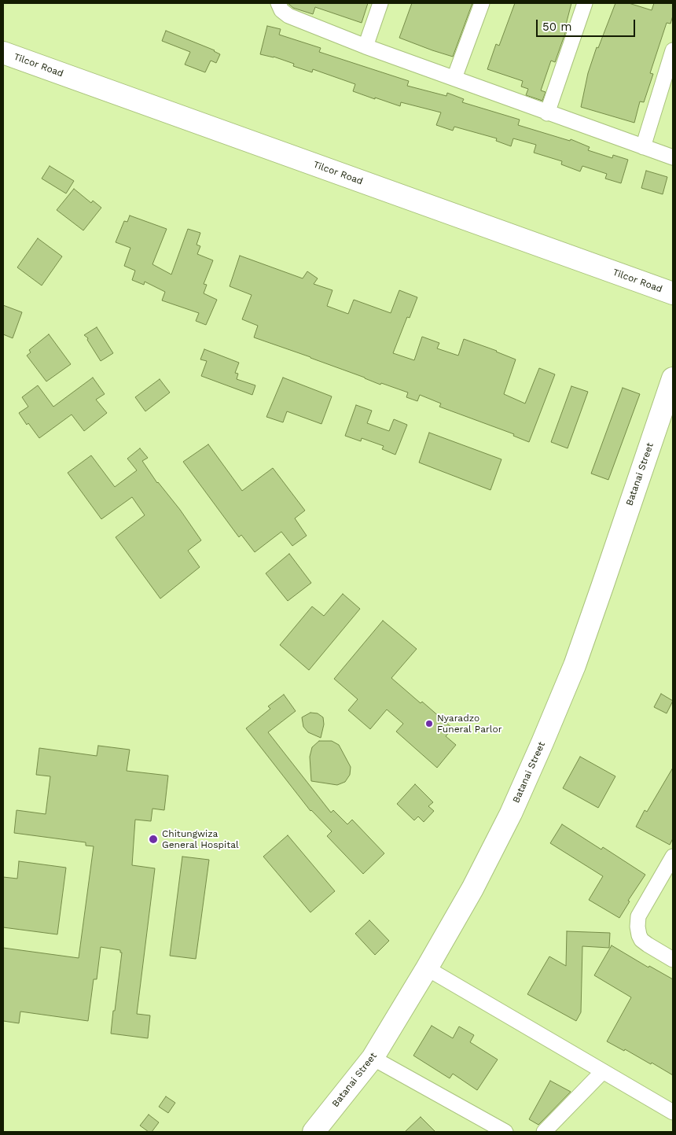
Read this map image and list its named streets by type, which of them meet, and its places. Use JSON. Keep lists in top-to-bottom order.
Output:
{
  "streets": {
    "street": ["Tilcor Road", "Batanai Street"]
  },
  "places": ["Nyaradzo Funeral Parlor", "Chitungwiza General Hospital"],
  "scale_bar": "50 m"
}
